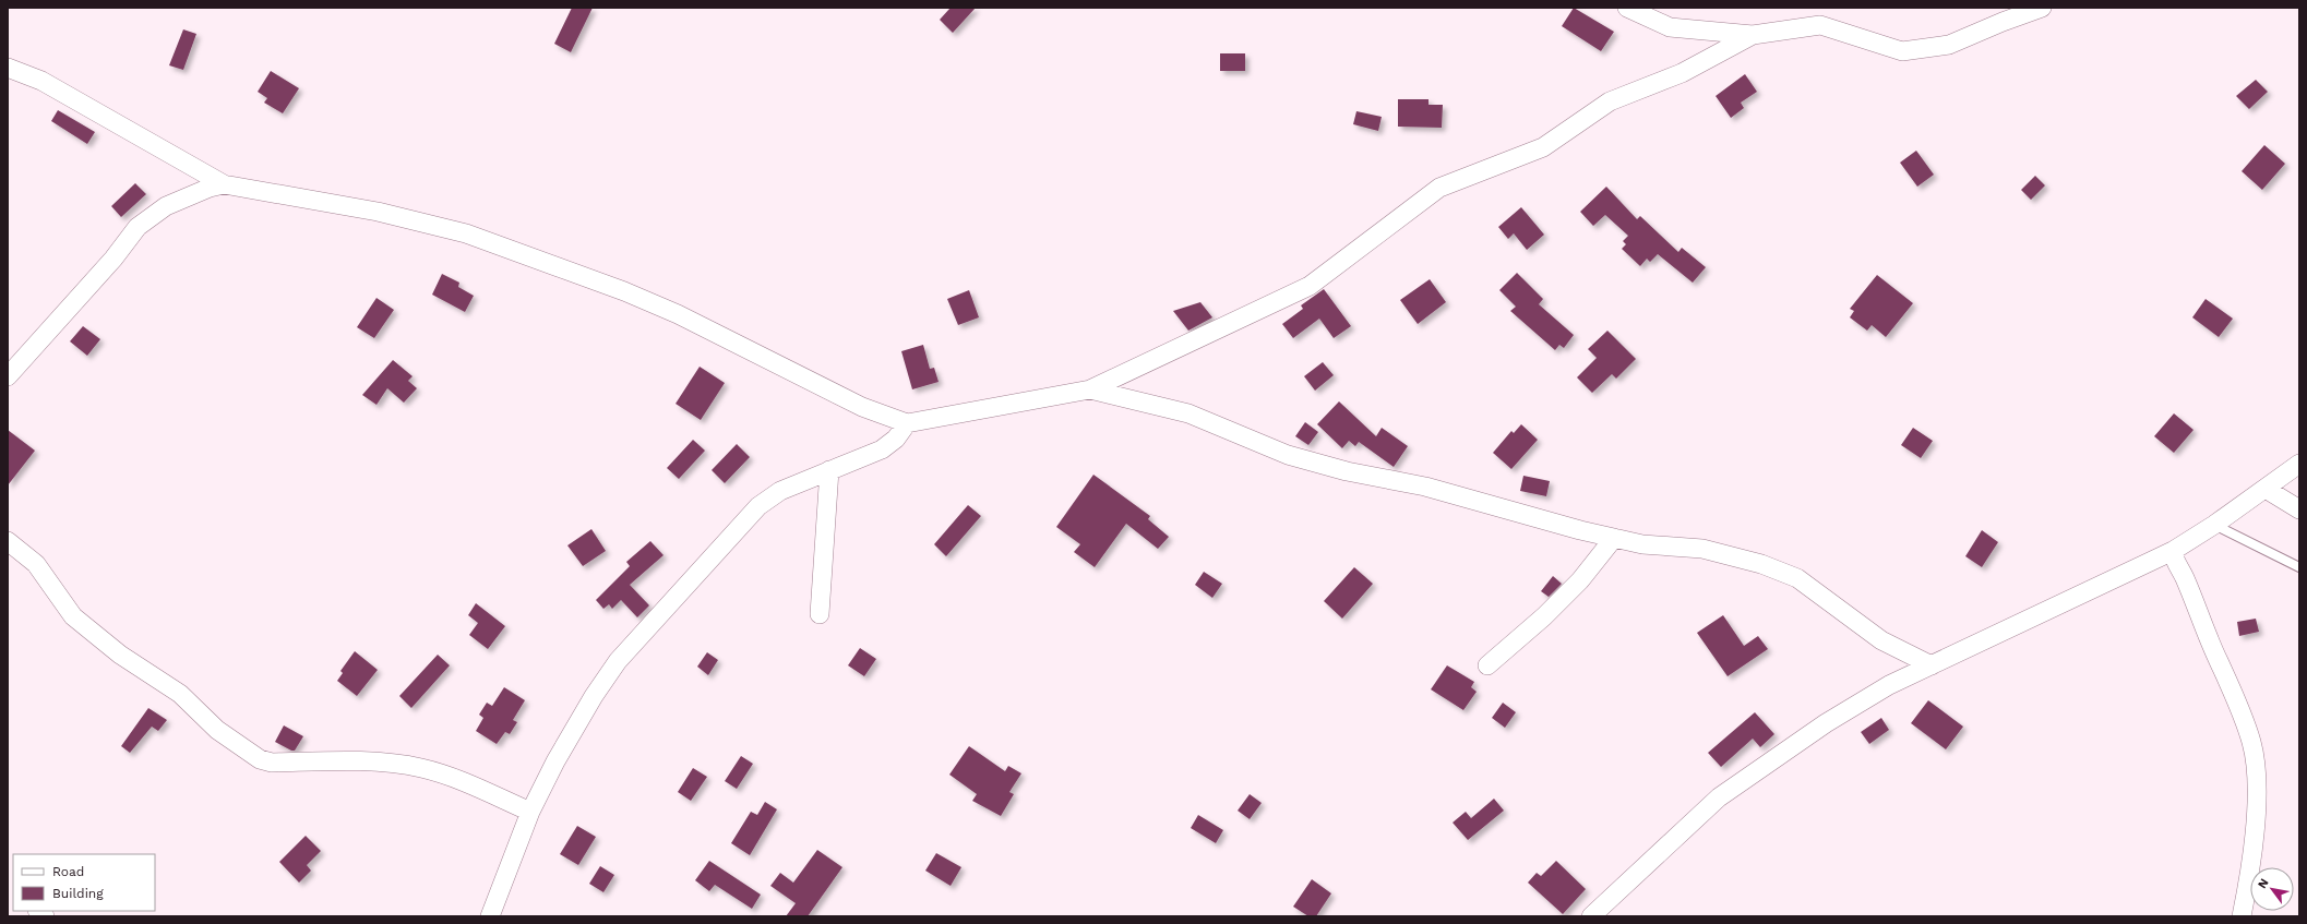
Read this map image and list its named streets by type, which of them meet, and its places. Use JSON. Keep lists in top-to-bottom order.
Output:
{
  "legend": ["Road", "Building"],
  "north": "top left"
}
